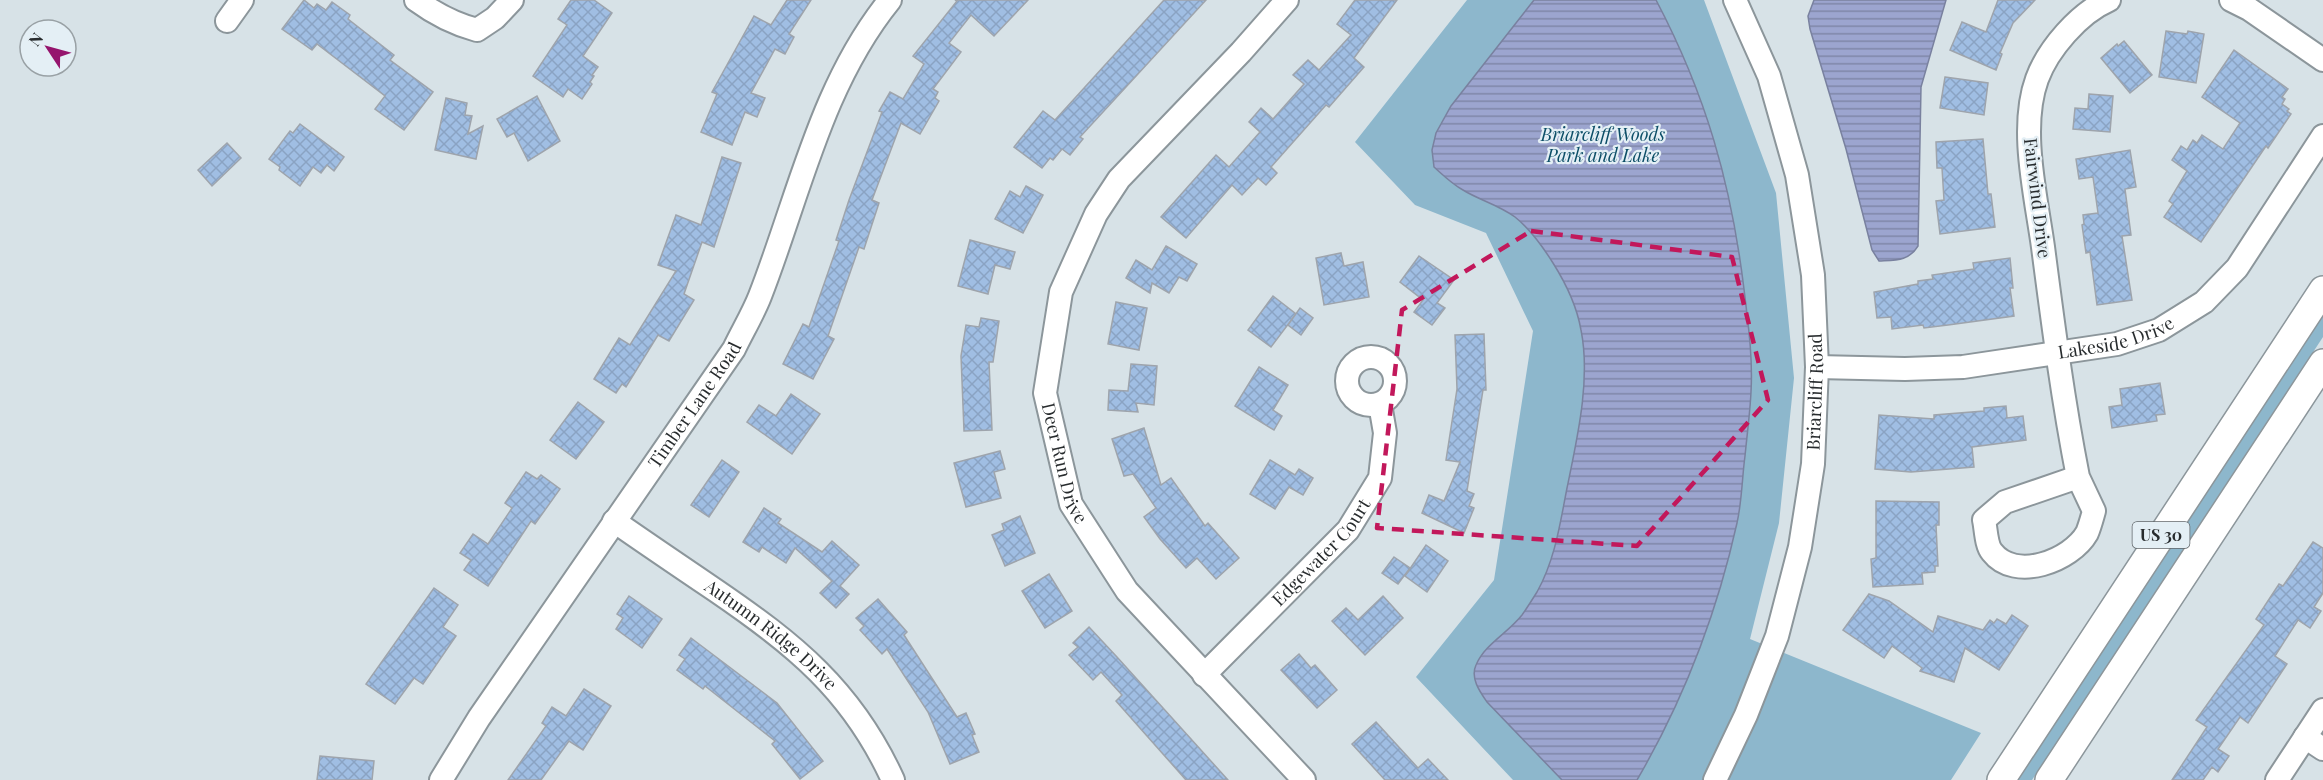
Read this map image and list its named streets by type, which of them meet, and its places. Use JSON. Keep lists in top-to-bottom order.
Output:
{
  "streets": {
    "main road": ["US 30"],
    "street": [
      "Fairwind Drive",
      "Lakeside Drive",
      "Briarcliff Road",
      "Timber Lane Road",
      "Deer Run Drive",
      "Edgewater Court",
      "Autumn Ridge Drive"
    ]
  },
  "crossings": [
    ["Fairwind Drive", "Lakeside Drive"],
    ["Lakeside Drive", "Briarcliff Road"],
    ["Timber Lane Road", "Autumn Ridge Drive"],
    ["Deer Run Drive", "Edgewater Court"]
  ],
  "parks": ["Briarcliff Woods Park and Lake"],
  "north": "top left"
}
